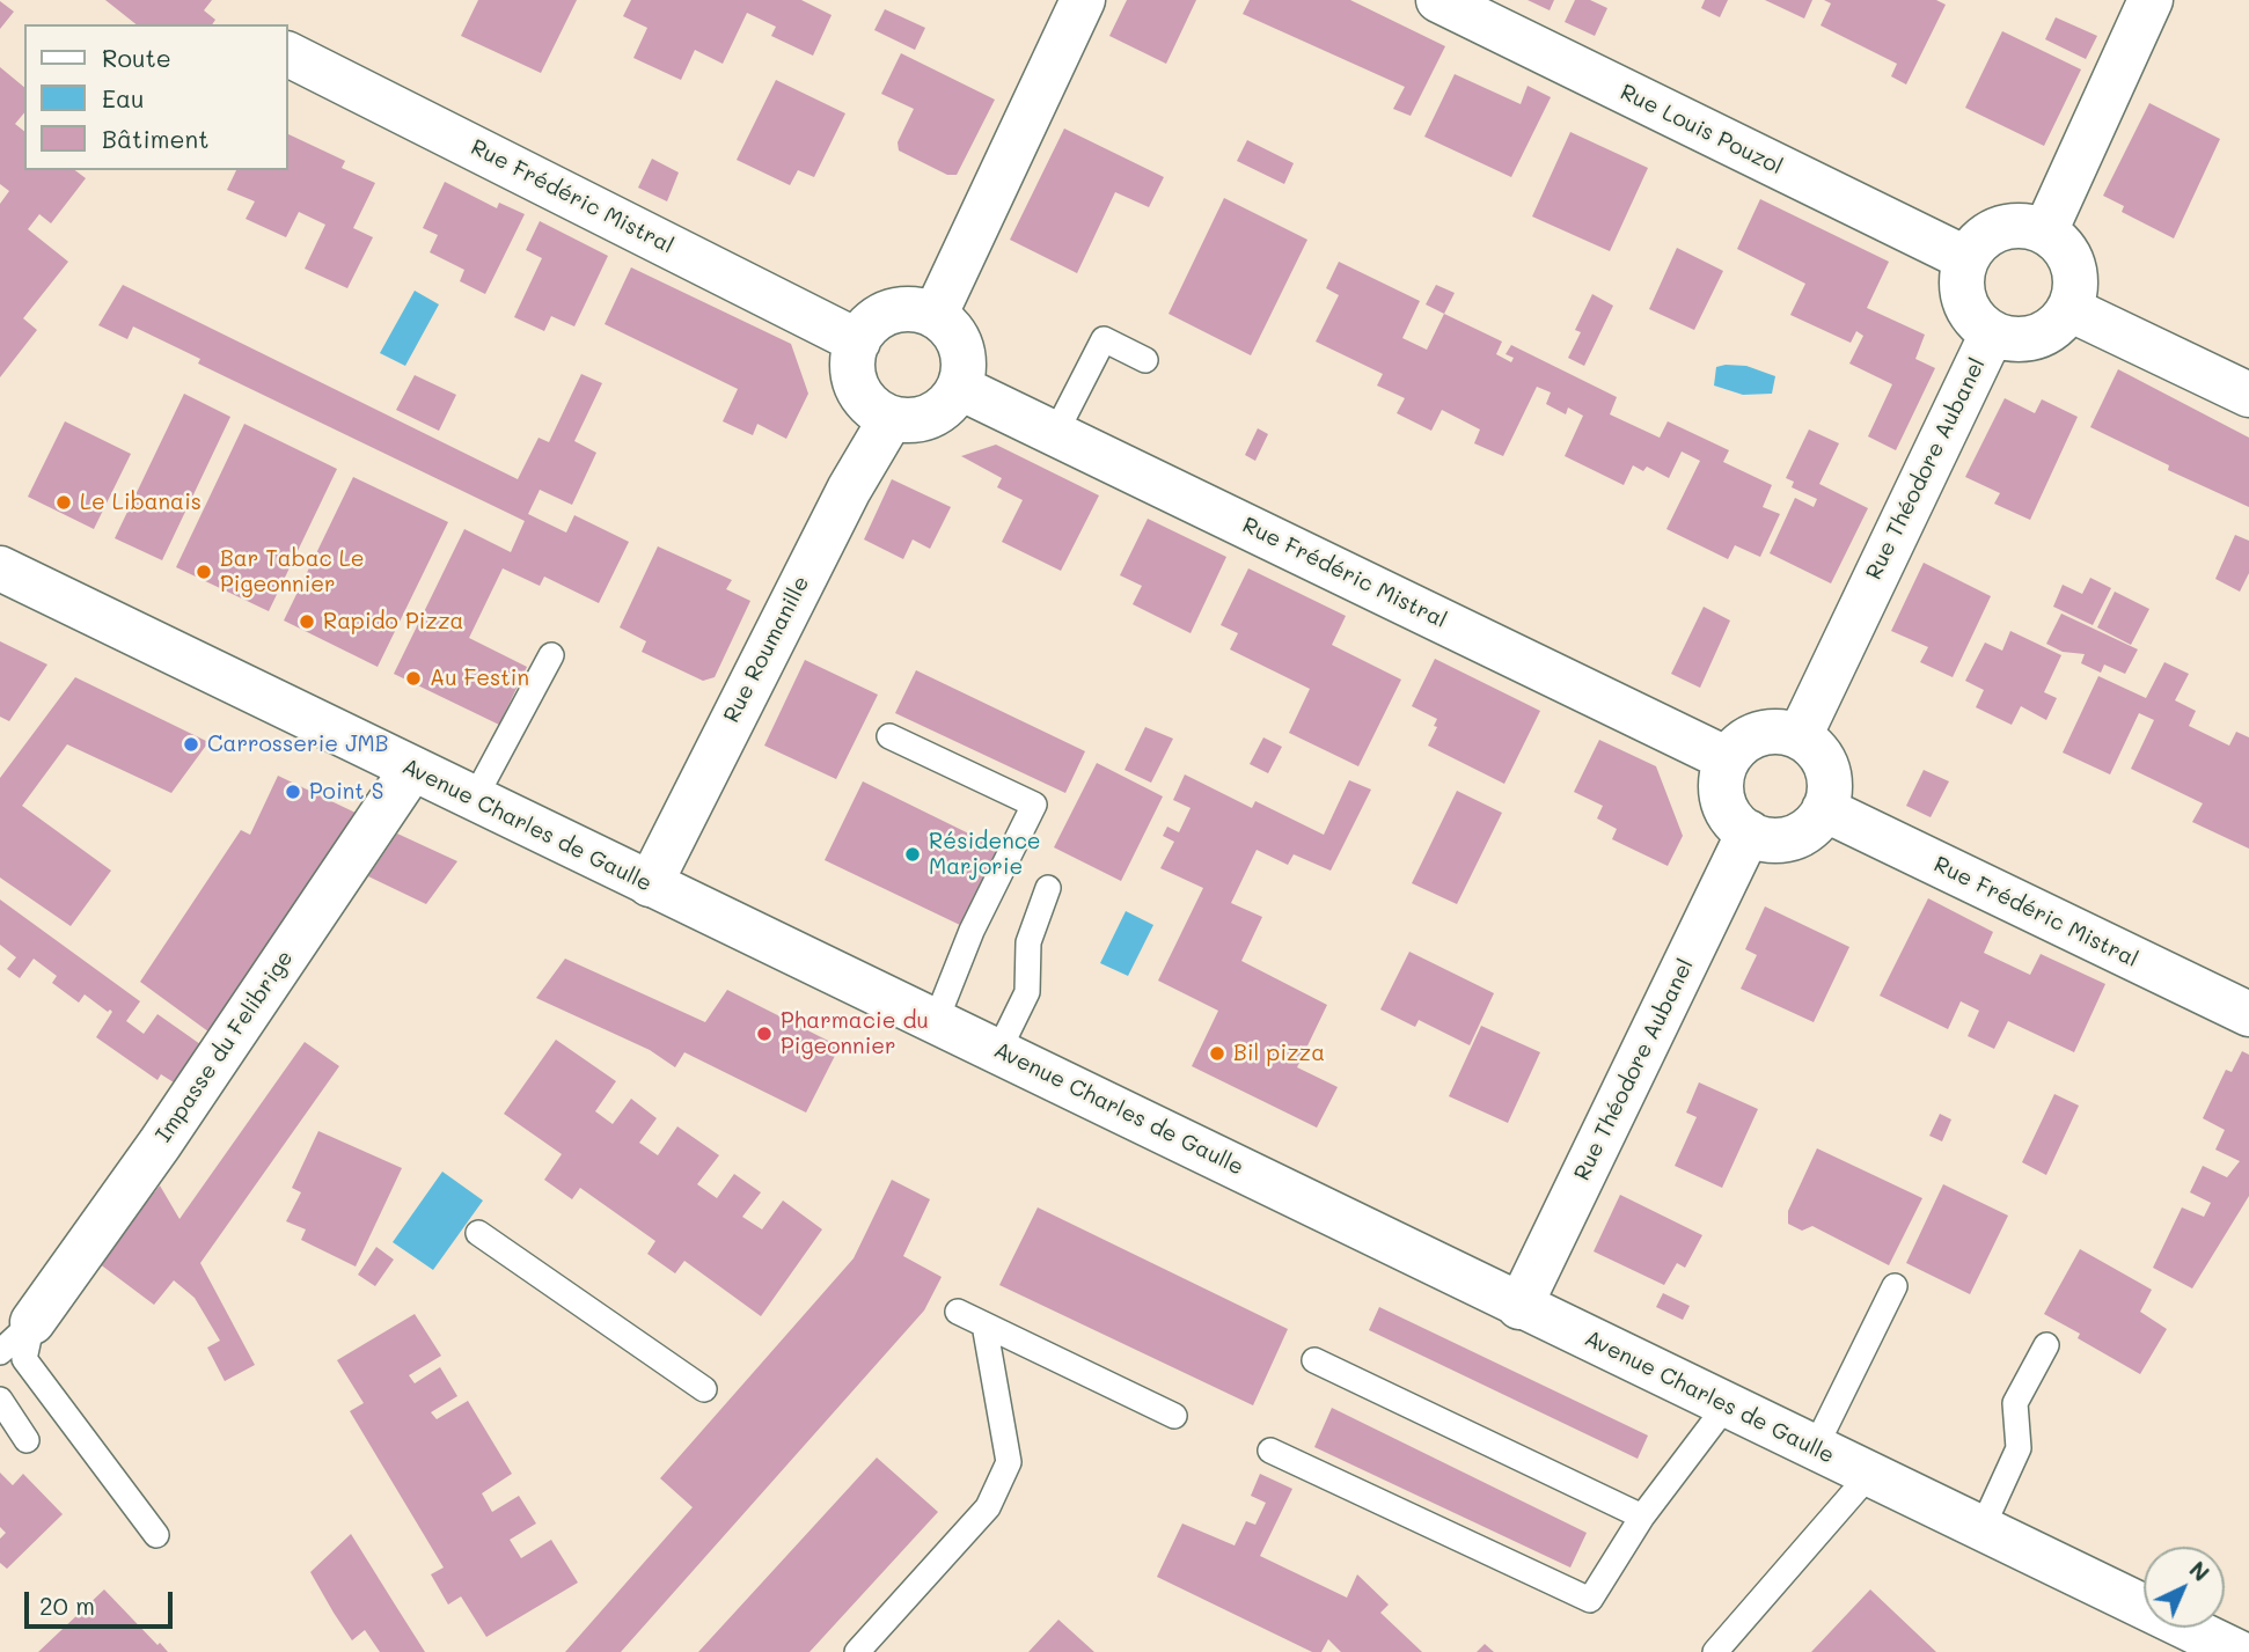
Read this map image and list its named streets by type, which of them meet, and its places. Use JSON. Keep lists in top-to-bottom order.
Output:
{
  "streets": {
    "street": [
      "Rue Louis Pouzol",
      "Rue Frédéric Mistral",
      "Rue Théodore Aubanel",
      "Rue Roumanille",
      "Avenue Charles de Gaulle",
      "Impasse du Felibrige"
    ]
  },
  "crossings": [
    ["Rue Louis Pouzol", "Rue Théodore Aubanel"],
    ["Rue Frédéric Mistral", "Rue Théodore Aubanel"],
    ["Rue Frédéric Mistral", "Rue Roumanille"],
    ["Rue Théodore Aubanel", "Avenue Charles de Gaulle"],
    ["Rue Roumanille", "Avenue Charles de Gaulle"],
    ["Avenue Charles de Gaulle", "Impasse du Felibrige"]
  ],
  "places": [
    "Le Libanais",
    "Bar Tabac Le Pigeonnier",
    "Rapido Pizza",
    "Au Festin",
    "Carrosserie JMB",
    "Point S",
    "Résidence Marjorie",
    "Pharmacie du Pigeonnier",
    "Bil pizza"
  ],
  "legend": ["Route", "Eau", "Bâtiment"],
  "scale_bar": "20 m",
  "north": "top right"
}
